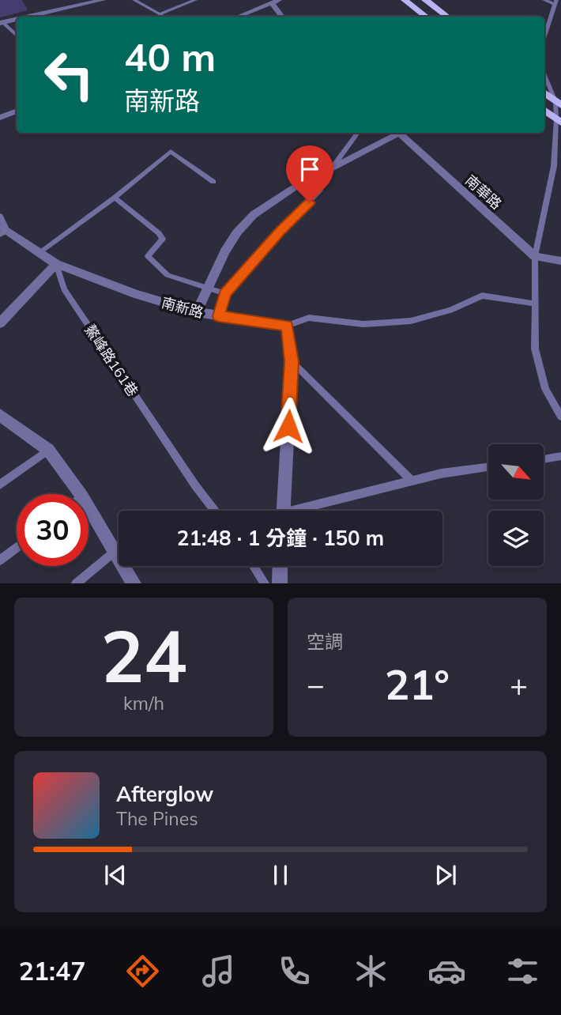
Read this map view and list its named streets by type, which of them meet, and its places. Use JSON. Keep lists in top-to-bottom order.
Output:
{
  "streets": {
    "street": ["南華路", "南新路"],
    "lane": ["鰲峰路161巷"]
  },
  "crossings": [
    ["南新路", "鰲峰路161巷"]
  ],
  "north": "bottom right",
  "page": {
    "turn": ["40 m", "南新路"],
    "limit": "30",
    "trip": "21:48 · 1 分鐘 · 150 m",
    "tile": [
      ["24", "km/h"],
      "空調"
    ],
    "heat": ["−", "21°", "+"],
    "song": ["Afterglow", "The Pines"],
    "tabs": "21:47"
  }
}
